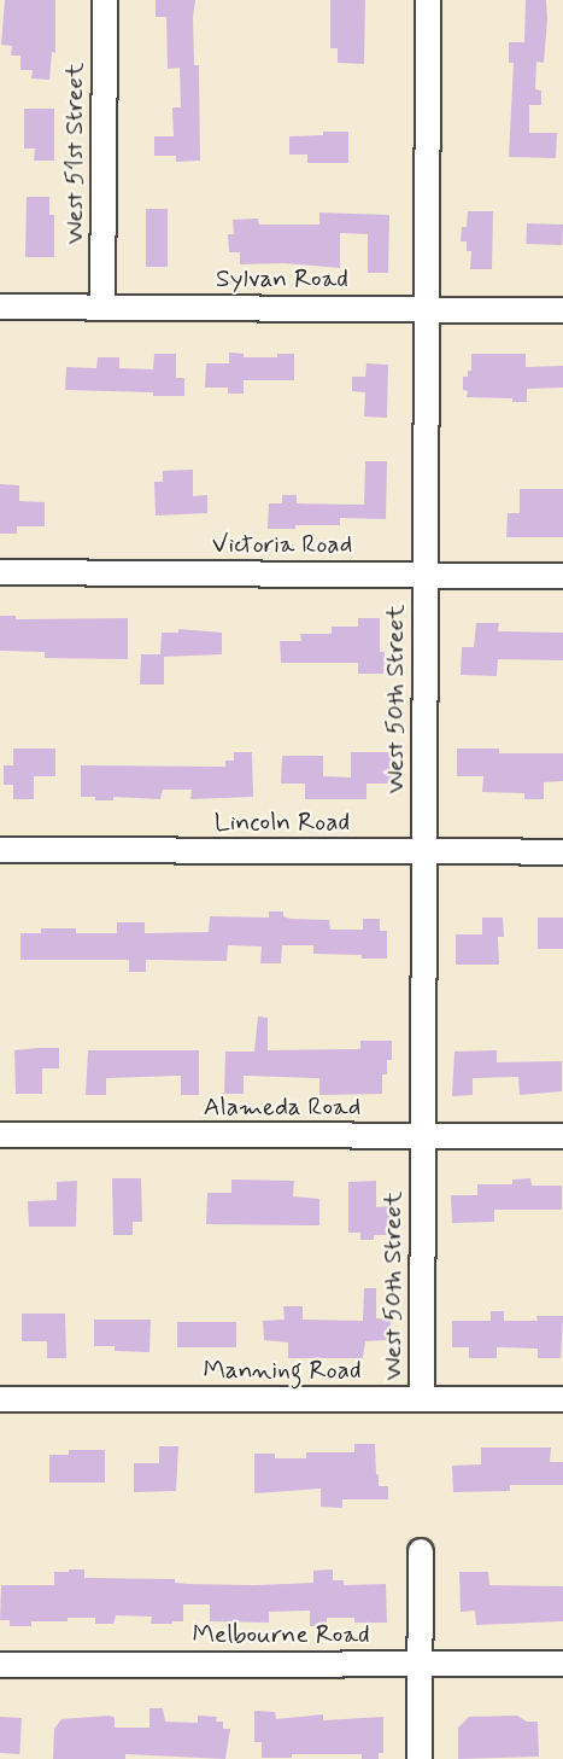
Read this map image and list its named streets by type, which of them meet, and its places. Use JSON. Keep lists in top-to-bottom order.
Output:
{
  "streets": {
    "street": [
      "West 51st Street",
      "Sylvan Road",
      "Victoria Road",
      "West 50th Street",
      "Lincoln Road",
      "Alameda Road",
      "Manning Road",
      "Melbourne Road"
    ]
  },
  "crossings": [
    ["West 51st Street", "Sylvan Road"],
    ["Sylvan Road", "West 50th Street"],
    ["Victoria Road", "West 50th Street"],
    ["West 50th Street", "Lincoln Road"],
    ["West 50th Street", "Alameda Road"],
    ["West 50th Street", "Manning Road"]
  ]
}
